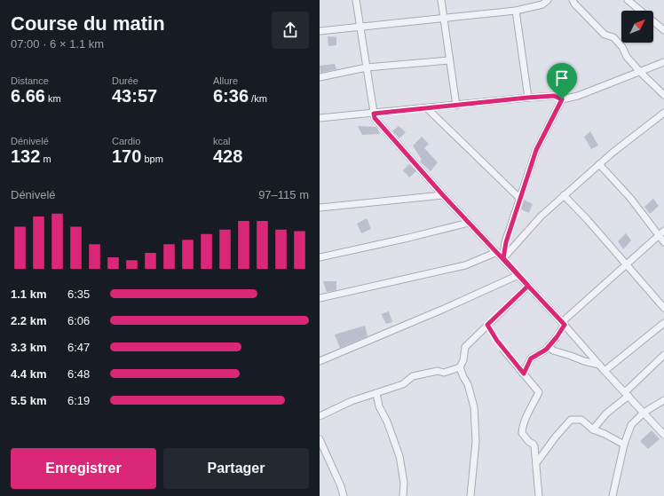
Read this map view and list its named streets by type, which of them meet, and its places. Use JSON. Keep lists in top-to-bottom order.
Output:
{
  "north": "top right",
  "page": {
    "heading": ["Course du matin", "07:00 · 6 × 1.1 km"],
    "stats": [
      ["Distance", "6.66 km"],
      ["Durée", "43:57"],
      ["Allure", "6:36 /km"],
      ["Dénivelé", "132 m"],
      ["Cardio", "170 bpm"],
      ["kcal", "428"]
    ],
    "chart": ["Dénivelé", "97–115 m"],
    "list": [
      {
        "name": "1.1 km",
        "note": "6:35"
      },
      {
        "name": "2.2 km",
        "note": "6:06"
      },
      {
        "name": "3.3 km",
        "note": "6:47"
      },
      {
        "name": "4.4 km",
        "note": "6:48"
      },
      {
        "name": "5.5 km",
        "note": "6:19"
      }
    ],
    "buttons": ["Enregistrer", "Partager"]
  }
}
